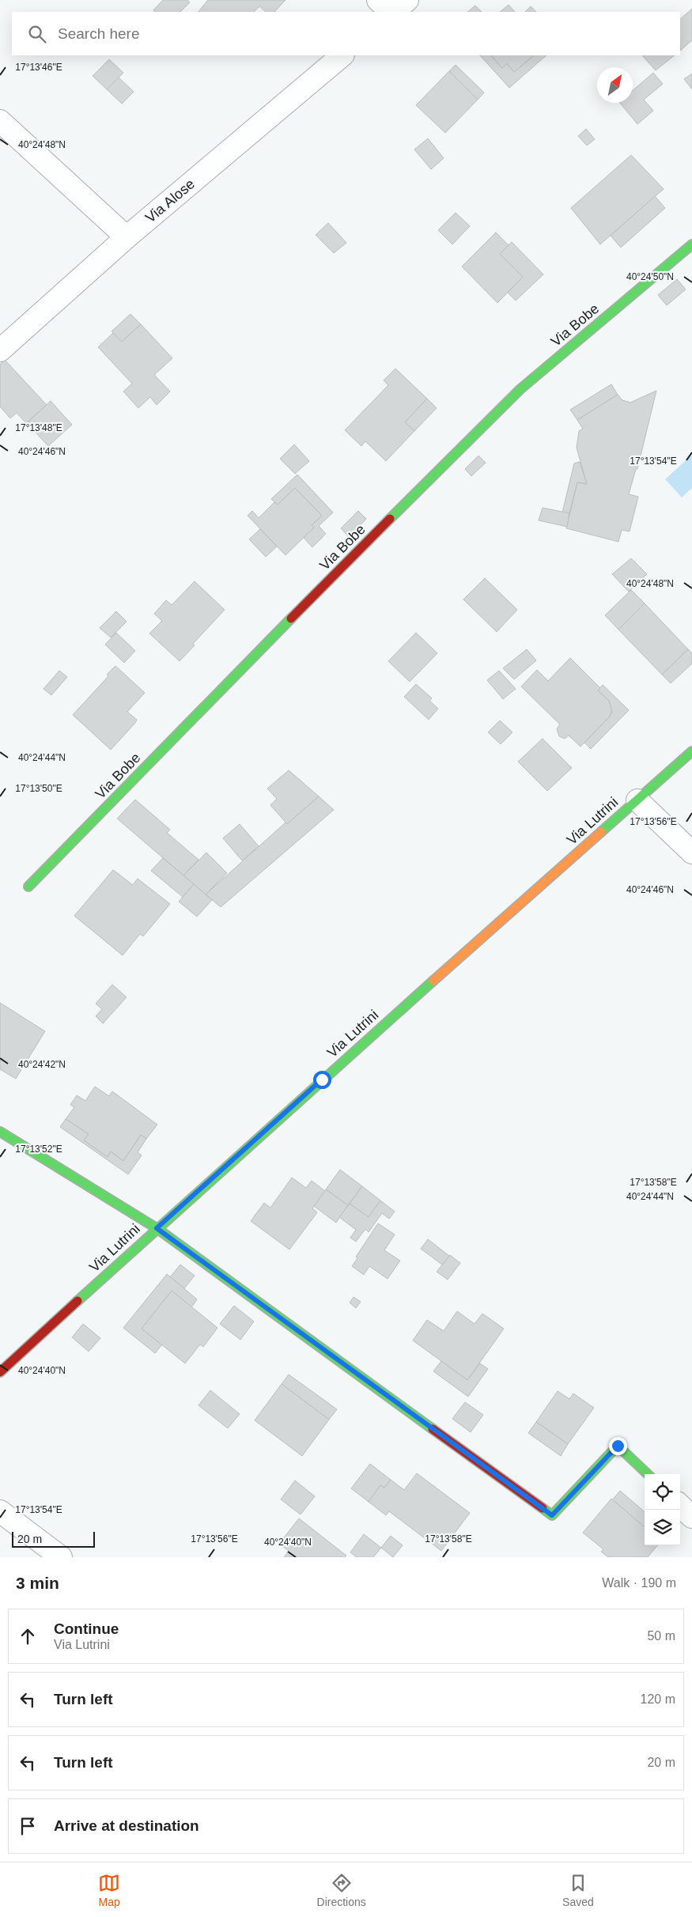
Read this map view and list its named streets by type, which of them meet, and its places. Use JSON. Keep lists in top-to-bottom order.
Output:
{
  "streets": {
    "street": ["Via Alose", "Via Bobe", "Via Lutrini"]
  },
  "scale_bar": "20 m",
  "north": "top right",
  "page": {
    "search": "Search here",
    "scale": "20 m",
    "heading": ["3 min", "Walk · 190 m"],
    "list": [
      ["Continue", "Via Lutrini", "50 m"],
      ["Turn left", "120 m"],
      ["Turn left", "20 m"],
      "Arrive at destination"
    ],
    "nav": ["Map", "Directions", "Saved"]
  },
  "coordinates": [
    "17°13'46\"E",
    "40°24'48\"N",
    "40°24'50\"N",
    "17°13'48\"E",
    "40°24'46\"N",
    "17°13'54\"E",
    "40°24'44\"N",
    "17°13'50\"E",
    "17°13'56\"E",
    "40°24'42\"N",
    "17°13'52\"E",
    "17°13'58\"E",
    "40°24'40\"N"
  ]
}
